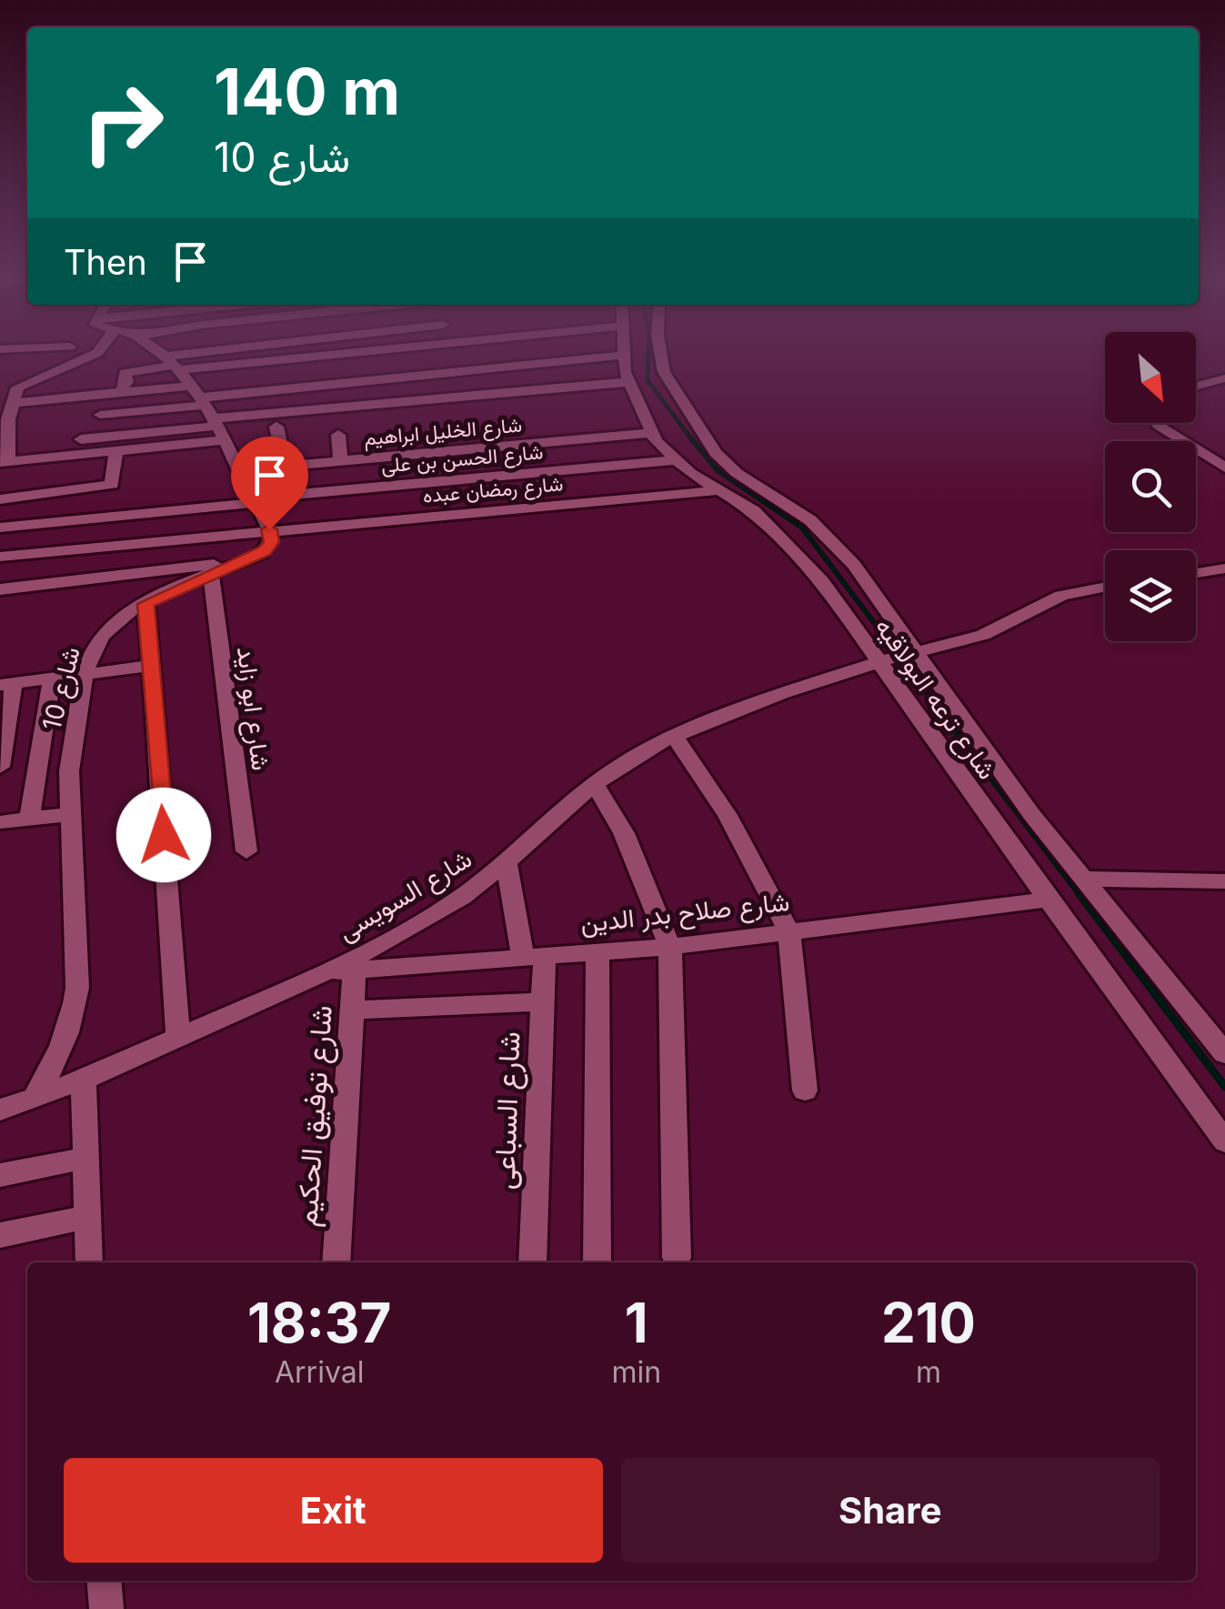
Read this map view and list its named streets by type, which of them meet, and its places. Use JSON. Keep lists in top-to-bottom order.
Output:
{
  "streets": {
    "street": [
      "شارع الخليل ابراهيم",
      "شارع الحسن بن على",
      "شارع رمضان عبده",
      "شارع 10",
      "شارع ترعه البولاقيه",
      "شارع ابو زايد",
      "شارع السويسى",
      "شارع صلاح بدر الدين",
      "شارع السباعى",
      "شارع توفيق الحكيم"
    ]
  },
  "crossings": [
    ["شارع الخليل ابراهيم", "شارع ترعه البولاقيه"],
    ["شارع الحسن بن على", "شارع ترعه البولاقيه"],
    ["شارع رمضان عبده", "شارع ترعه البولاقيه"],
    ["شارع 10", "شارع ابو زايد"],
    ["شارع 10", "شارع السويسى"],
    ["شارع ترعه البولاقيه", "شارع السويسى"],
    ["شارع ترعه البولاقيه", "شارع صلاح بدر الدين"],
    ["شارع السويسى", "شارع صلاح بدر الدين"],
    ["شارع السويسى", "شارع السباعى"],
    ["شارع صلاح بدر الدين", "شارع السباعى"],
    ["شارع صلاح بدر الدين", "شارع توفيق الحكيم"]
  ],
  "north": "bottom right",
  "page": {
    "turn": ["140 m", "شارع 10"],
    "then": "Then",
    "eta": [
      "18:37",
      "Arrival",
      "1",
      "min",
      "210",
      "m"
    ],
    "buttons": ["Exit", "Share"]
  }
}
